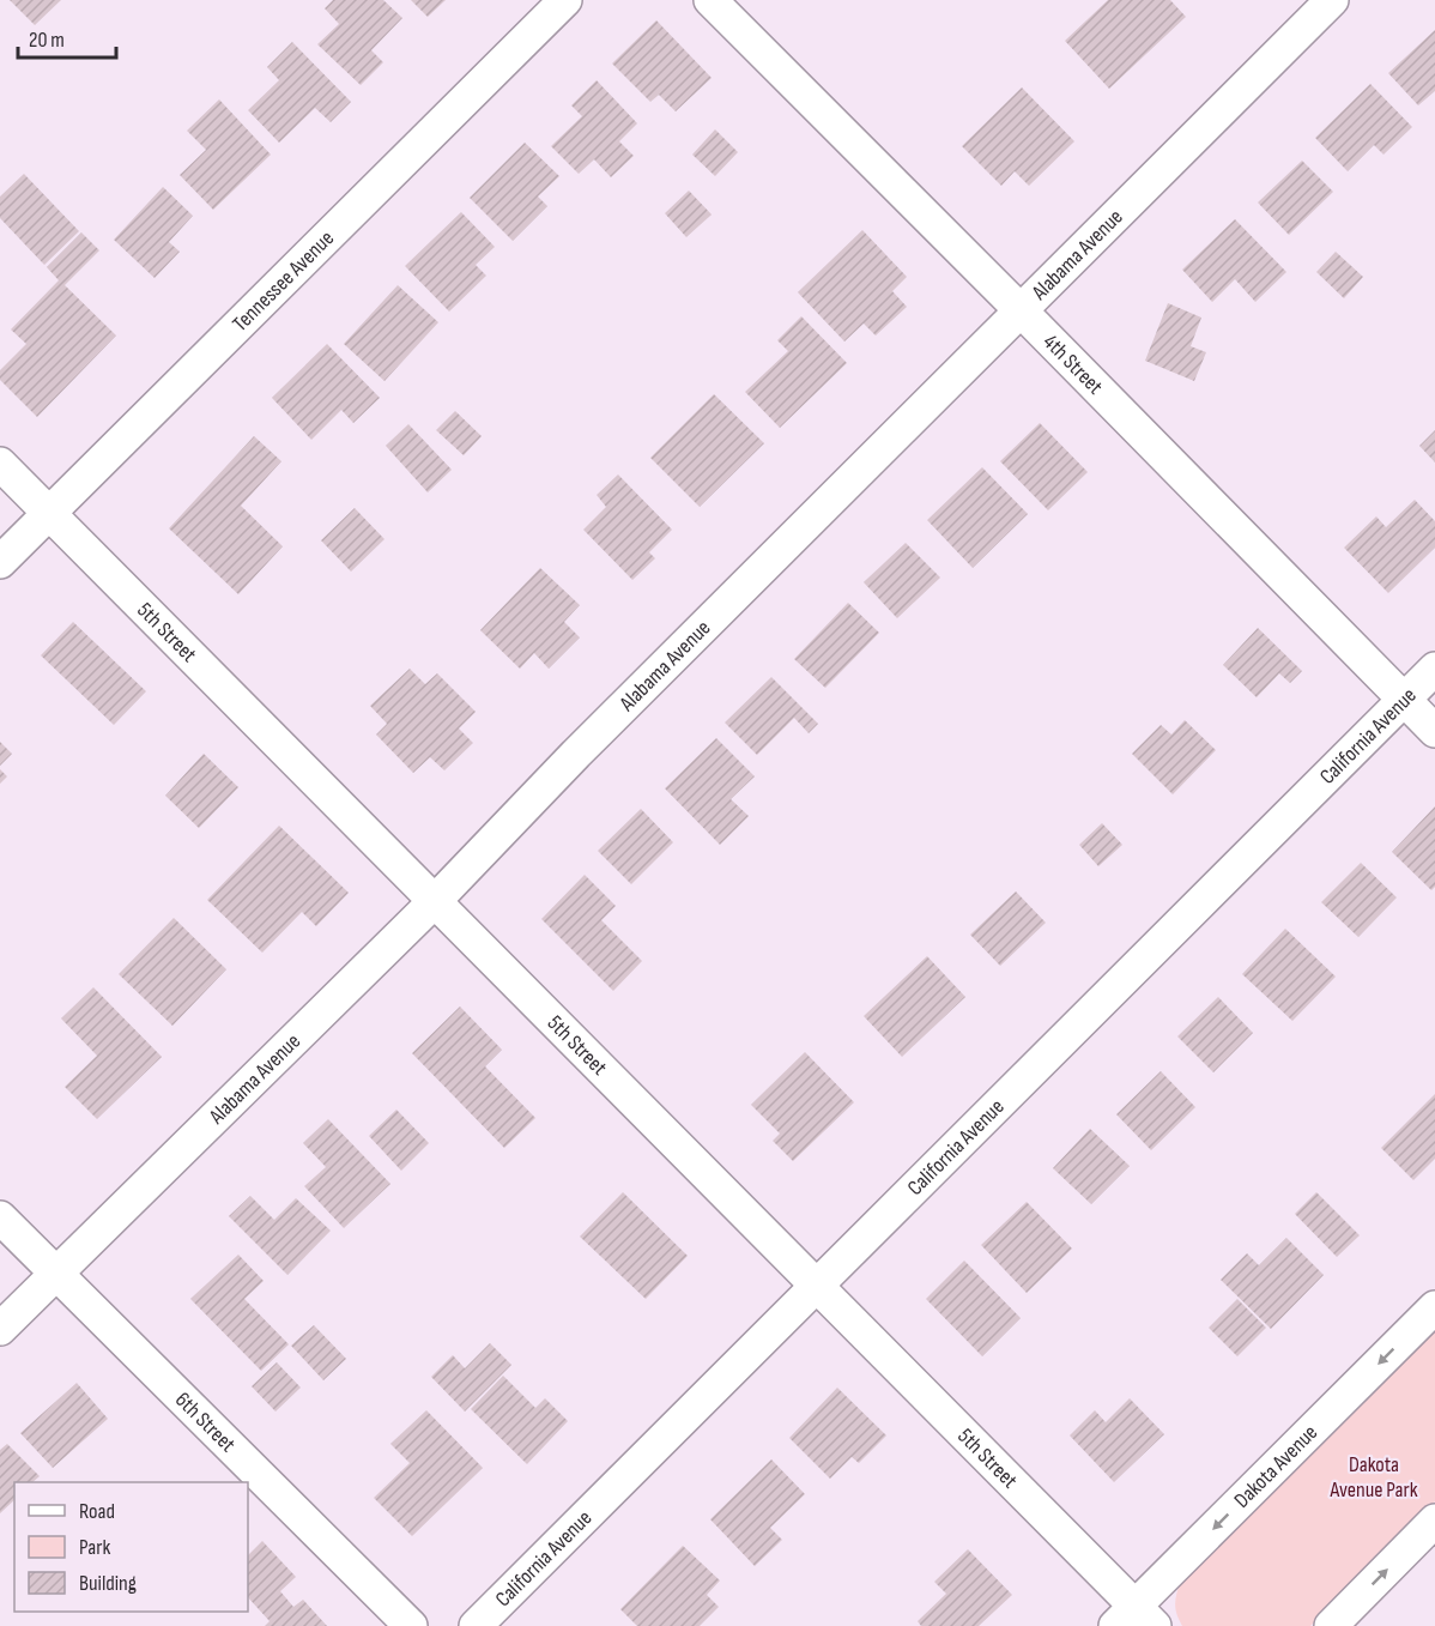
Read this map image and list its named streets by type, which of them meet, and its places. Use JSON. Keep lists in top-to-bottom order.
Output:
{
  "streets": {
    "street": [
      "Alabama Avenue",
      "Tennessee Avenue",
      "4th Street",
      "5th Street",
      "California Avenue",
      "6th Street",
      "Dakota Avenue"
    ]
  },
  "crossings": [
    ["Alabama Avenue", "4th Street"],
    ["Alabama Avenue", "5th Street"],
    ["Alabama Avenue", "6th Street"],
    ["Tennessee Avenue", "5th Street"],
    ["4th Street", "California Avenue"],
    ["5th Street", "California Avenue"],
    ["5th Street", "Dakota Avenue"]
  ],
  "parks": ["Dakota Avenue Park"],
  "legend": ["Road", "Park", "Building"],
  "scale_bar": "20 m"
}
